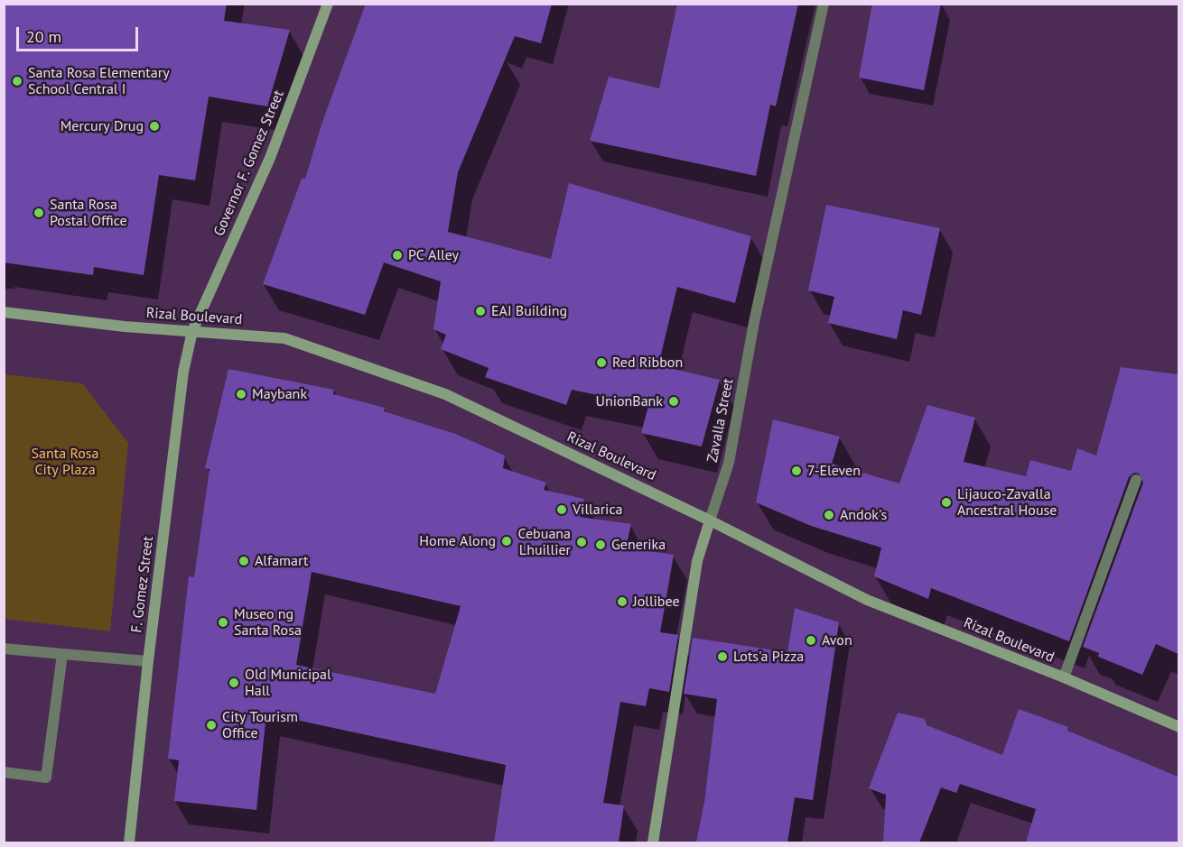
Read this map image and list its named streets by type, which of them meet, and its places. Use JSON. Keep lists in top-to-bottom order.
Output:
{
  "streets": {
    "main road": [
      "Governor F. Gomez Street",
      "Rizal Boulevard",
      "Zavalla Street",
      "F. Gomez Street"
    ]
  },
  "crossings": [
    ["Governor F. Gomez Street", "Rizal Boulevard"],
    ["Governor F. Gomez Street", "F. Gomez Street"],
    ["Rizal Boulevard", "Zavalla Street"],
    ["Rizal Boulevard", "F. Gomez Street"]
  ],
  "parks": ["Santa Rosa City Plaza"],
  "places": [
    "Santa Rosa Elementary School Central I",
    "Mercury Drug",
    "Santa Rosa Postal Office",
    "PC Alley",
    "EAI Building",
    "Red Ribbon",
    "Maybank",
    "UnionBank",
    "7-Eleven",
    "Lijauco-Zavalla Ancestral House",
    "Villarica",
    "Andok's",
    "Home Along",
    "Cebuana Lhuillier",
    "Generika",
    "Alfamart",
    "Jollibee",
    "Museo ng Santa Rosa",
    "Avon",
    "Lots'a Pizza",
    "Old Municipal Hall",
    "City Tourism Office"
  ],
  "scale_bar": "20 m"
}
